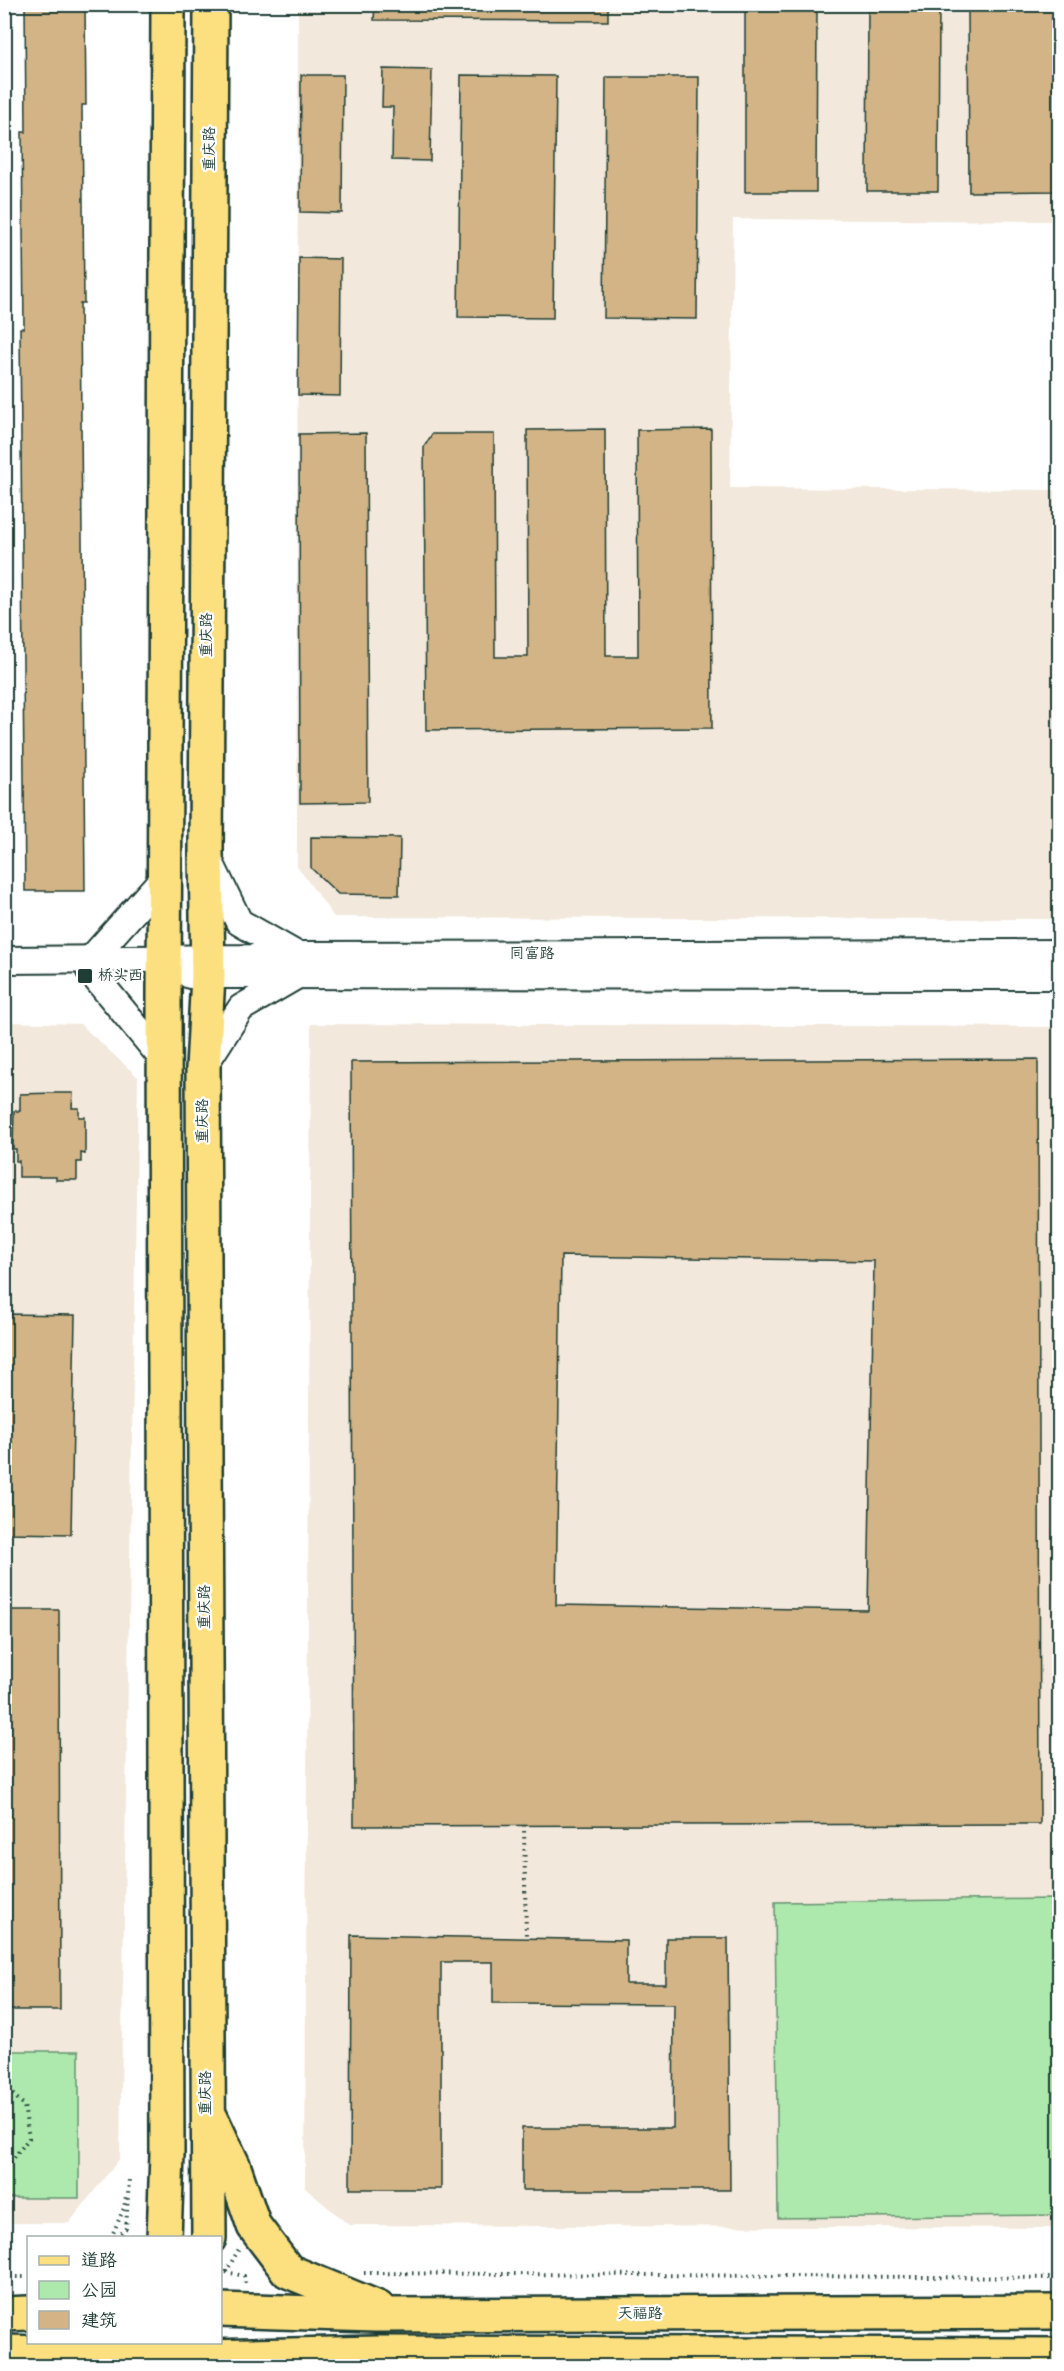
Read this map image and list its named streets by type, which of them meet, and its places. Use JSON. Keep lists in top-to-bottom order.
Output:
{
  "streets": {
    "main road": ["重庆路", "天福路"],
    "street": ["同富路"]
  },
  "crossings": [
    ["重庆路", "同富路"]
  ],
  "places": {
    "transit": ["桥头西"]
  },
  "legend": ["道路", "公园", "建筑"]
}
